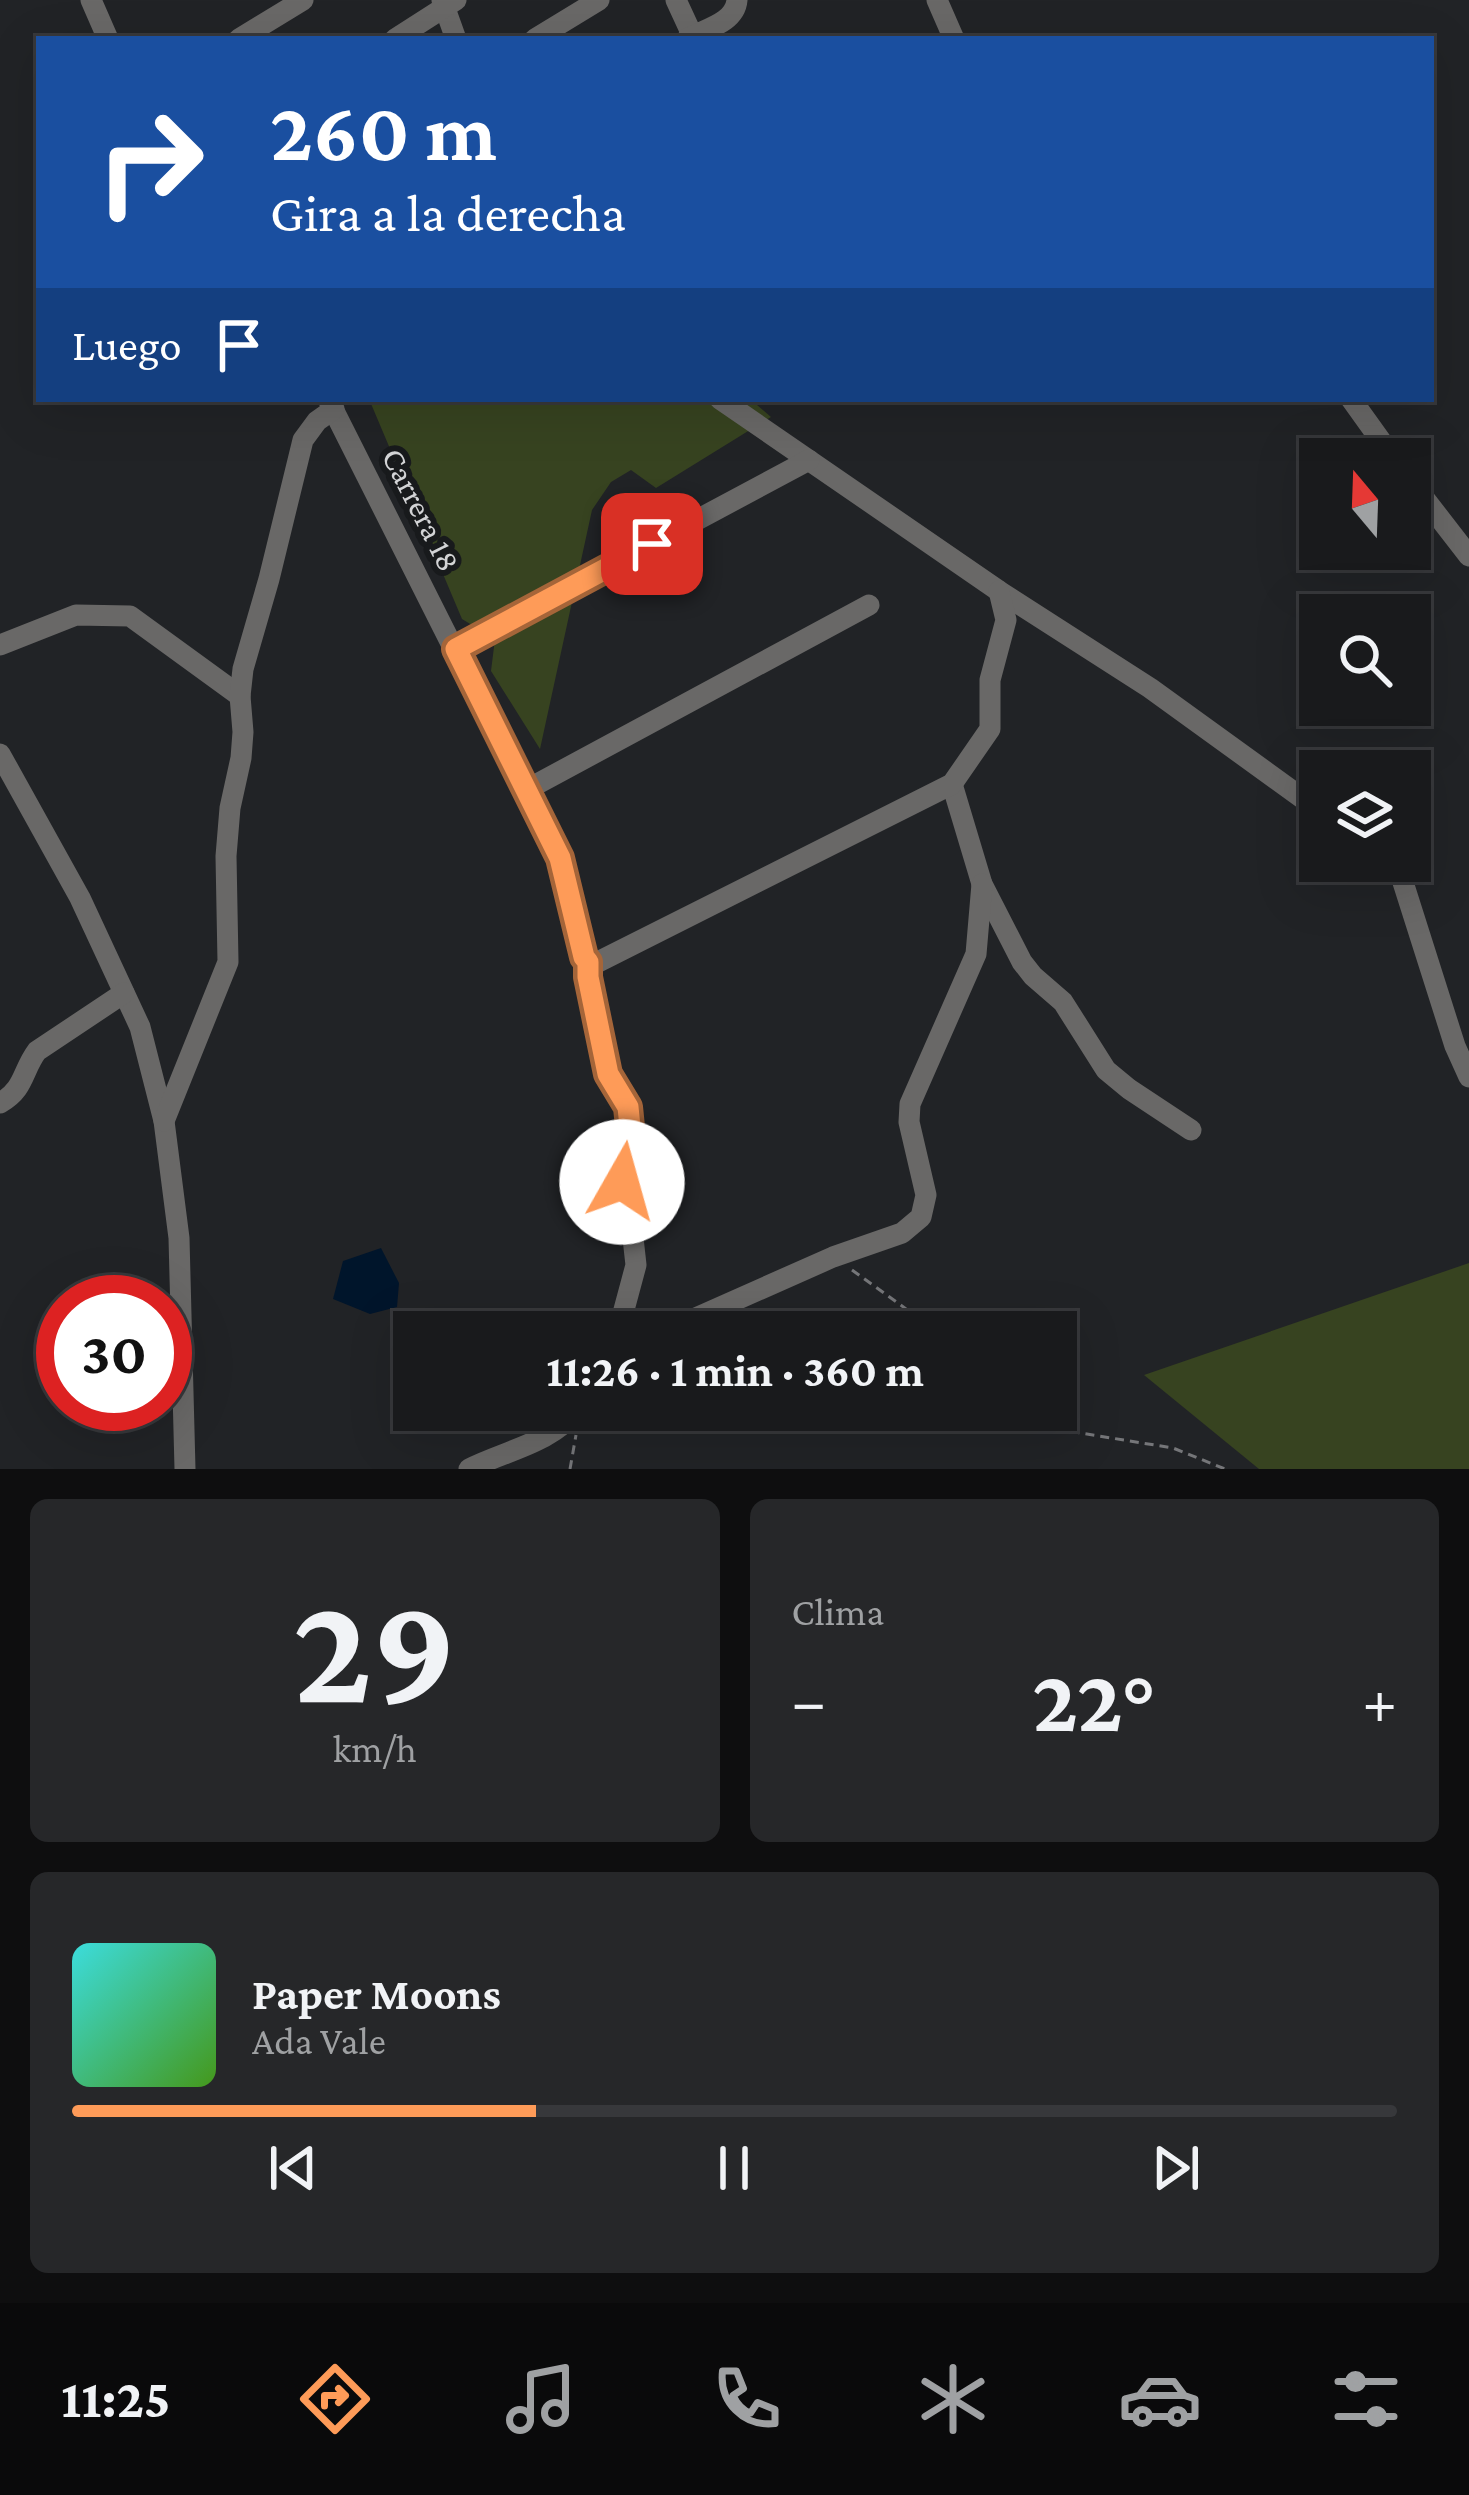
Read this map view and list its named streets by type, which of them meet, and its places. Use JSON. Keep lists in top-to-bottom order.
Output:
{
  "streets": {
    "street": ["Carrera 18"]
  },
  "north": "top",
  "page": {
    "turn": ["260 m", "Gira a la derecha"],
    "then": "Luego",
    "limit": "30",
    "trip": "11:26 · 1 min · 360 m",
    "tile": [
      ["29", "km/h"],
      "Clima"
    ],
    "heat": ["−", "22°", "+"],
    "song": ["Paper Moons", "Ada Vale"],
    "tabs": "11:25"
  }
}
